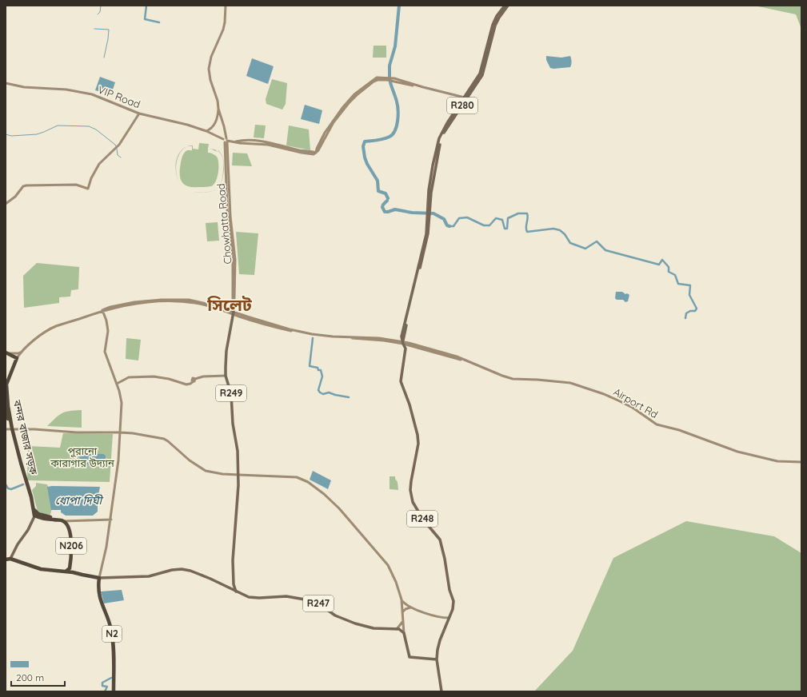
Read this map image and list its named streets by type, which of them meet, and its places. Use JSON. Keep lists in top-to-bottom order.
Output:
{
  "streets": {
    "highway": ["বন্দর বাজার সড়ক", "N206", "N2"],
    "main road": [
      "VIP Road",
      "R280",
      "Chowhatta Road",
      "R249",
      "Airport Rd",
      "R248",
      "R247"
    ]
  },
  "crossings": [
    ["VIP Road", "R280"],
    ["VIP Road", "Chowhatta Road"],
    ["R280", "Airport Rd"],
    ["R280", "R248"],
    ["Chowhatta Road", "R249"],
    ["Chowhatta Road", "Airport Rd"],
    ["Chowhatta Road", "বন্দর বাজার সড়ক"],
    ["R249", "Airport Rd"],
    ["R249", "বন্দর বাজার সড়ক"],
    ["R249", "R247"],
    ["Airport Rd", "বন্দর বাজার সড়ক"],
    ["Airport Rd", "R248"]
  ],
  "districts": ["সিলেট"],
  "water": ["ধোপা দিঘী"],
  "parks": ["পুরানো কারাগার উদ্যান"],
  "scale_bar": "200 m"
}
